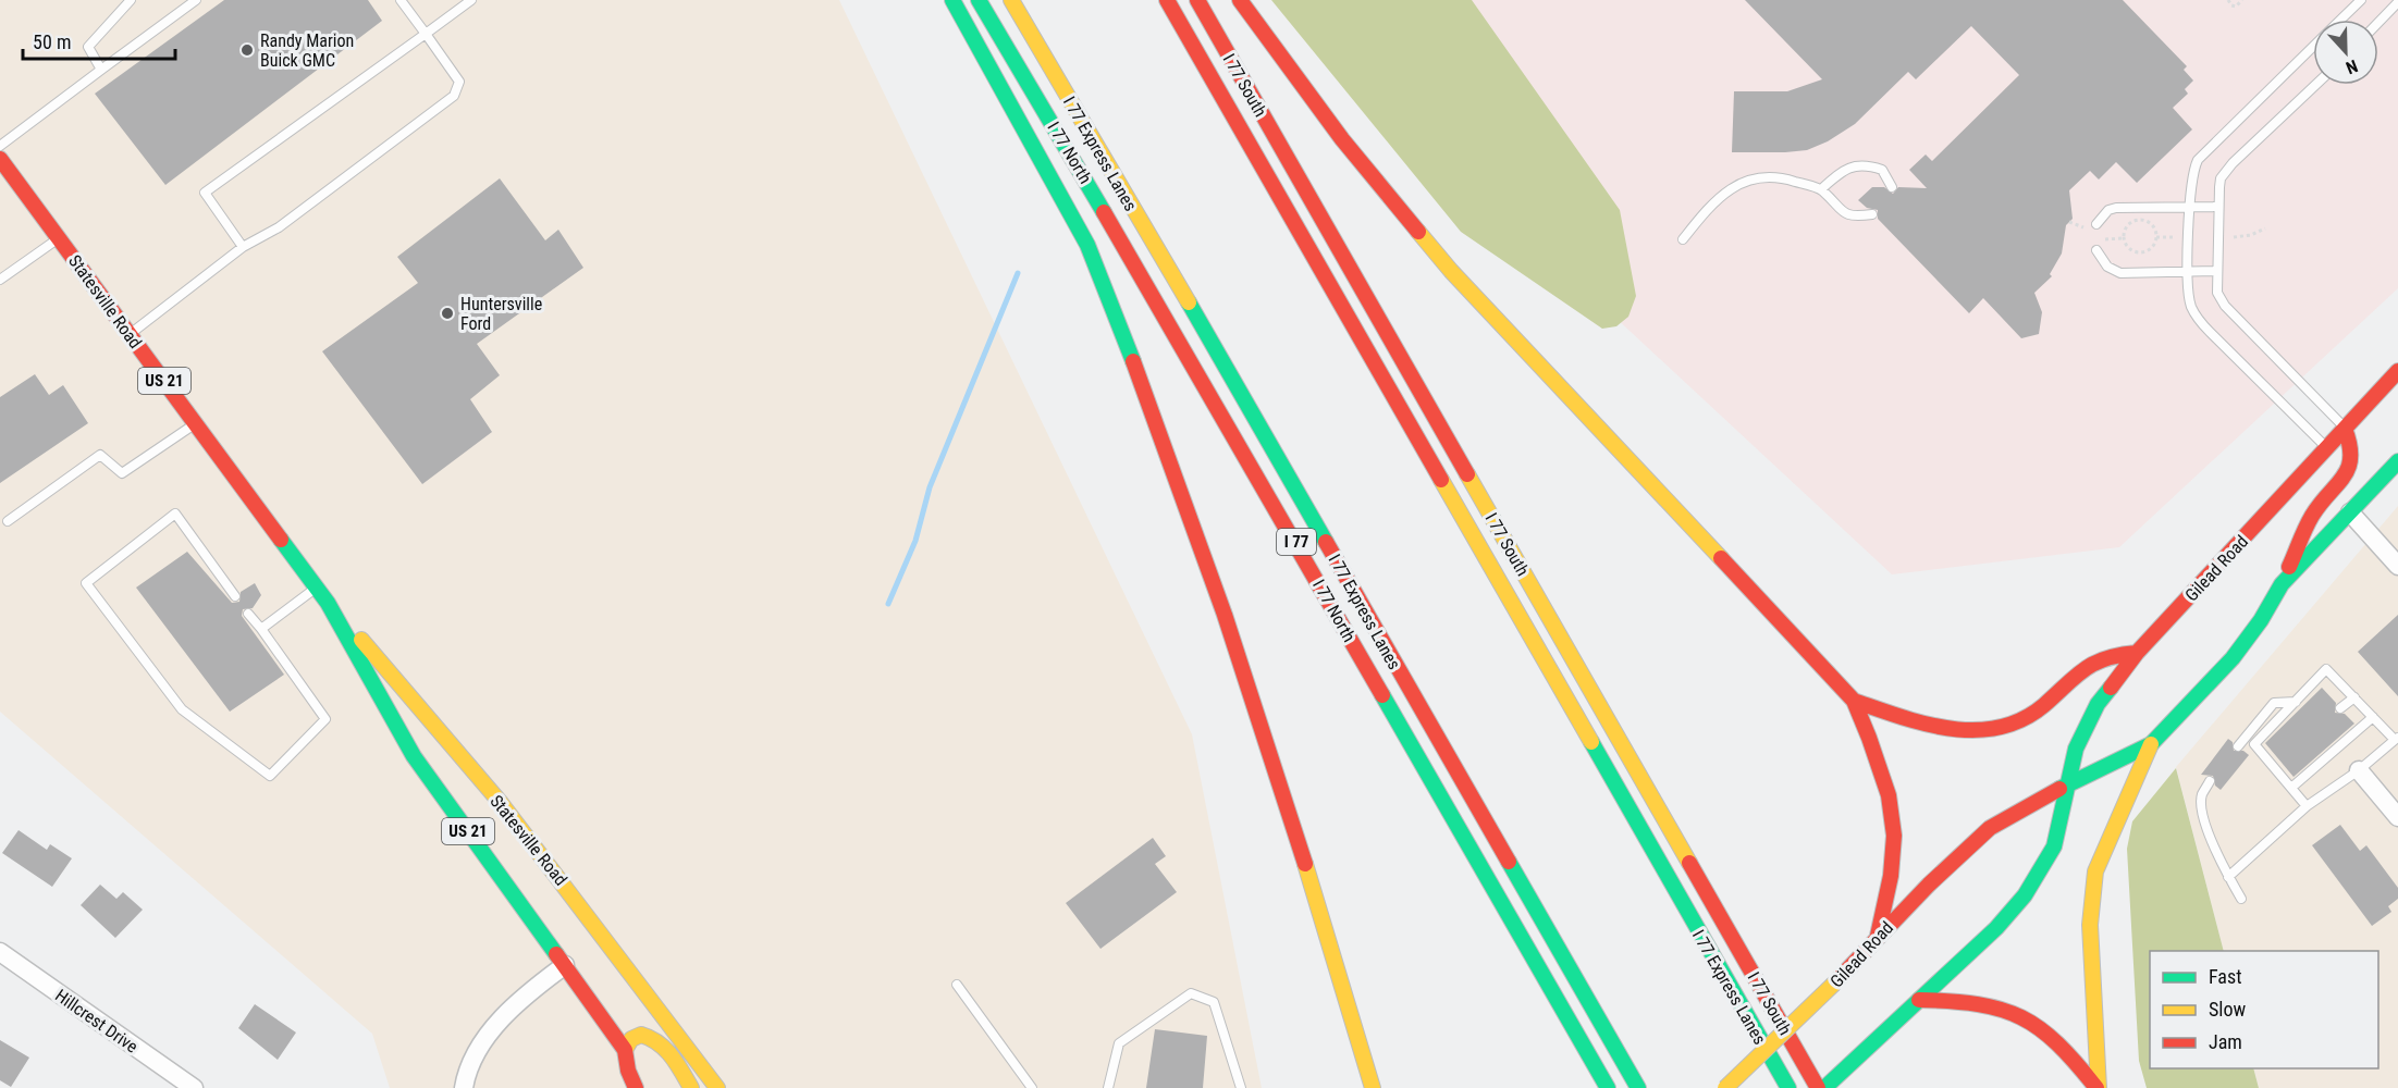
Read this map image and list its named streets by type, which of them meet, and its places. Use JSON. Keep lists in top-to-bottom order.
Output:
{
  "streets": {
    "main road": [
      "I 77 South",
      "I 77 North",
      "I 77 Express Lanes",
      "Statesville Road",
      "US 21",
      "I 77",
      "Gilead Road"
    ],
    "street": ["Hillcrest Drive"]
  },
  "places": ["Randy Marion Buick GMC", "Huntersville Ford"],
  "legend": ["Fast", "Slow", "Jam"],
  "scale_bar": "50 m",
  "north": "bottom"
}
